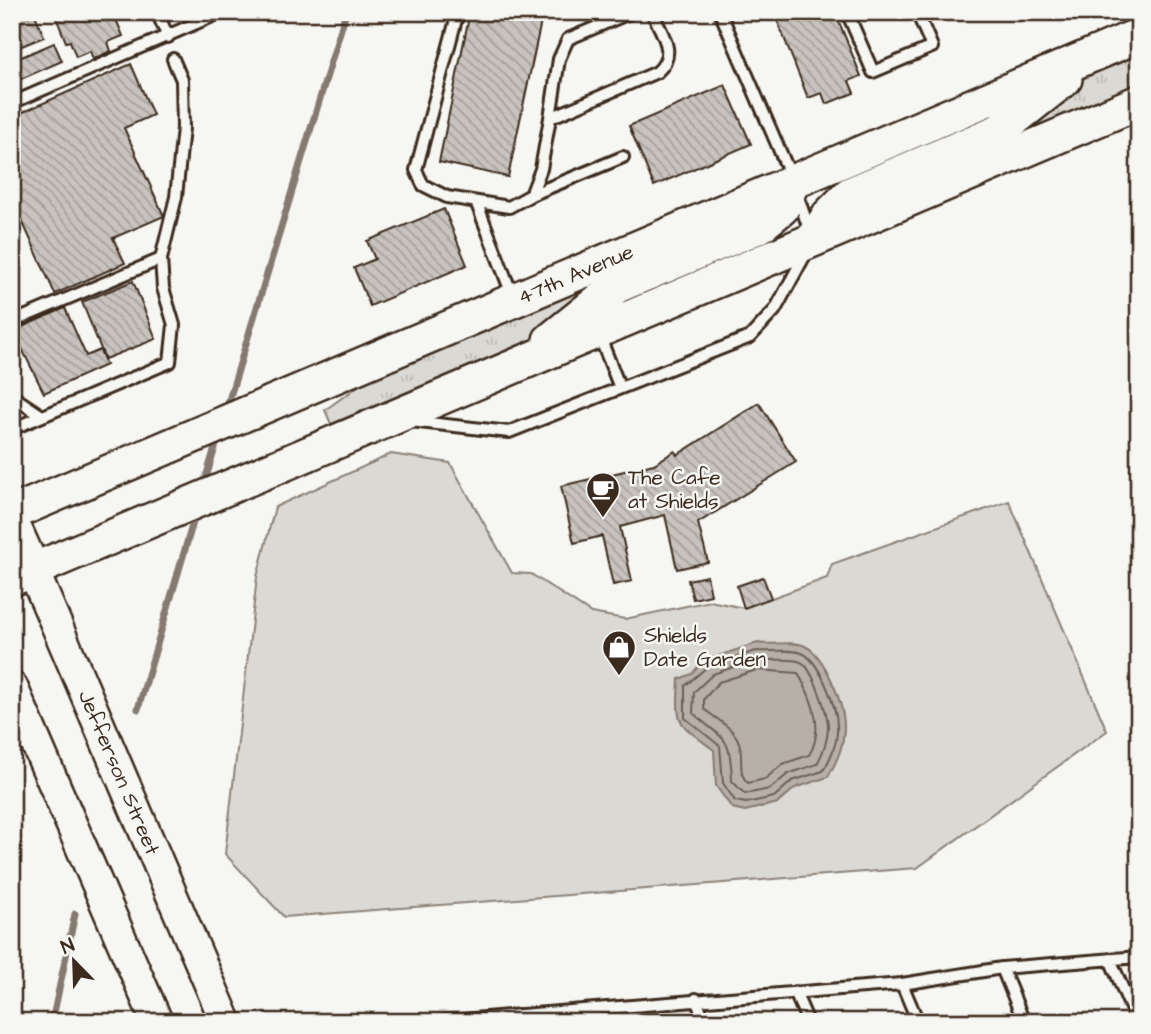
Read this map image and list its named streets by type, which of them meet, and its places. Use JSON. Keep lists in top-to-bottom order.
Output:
{
  "streets": {
    "main road": ["47th Avenue", "Jefferson Street"]
  },
  "places": {
    "cafe": ["The Cafe at Shields"],
    "shop": ["Shields Date Garden"]
  },
  "north": "top left"
}
